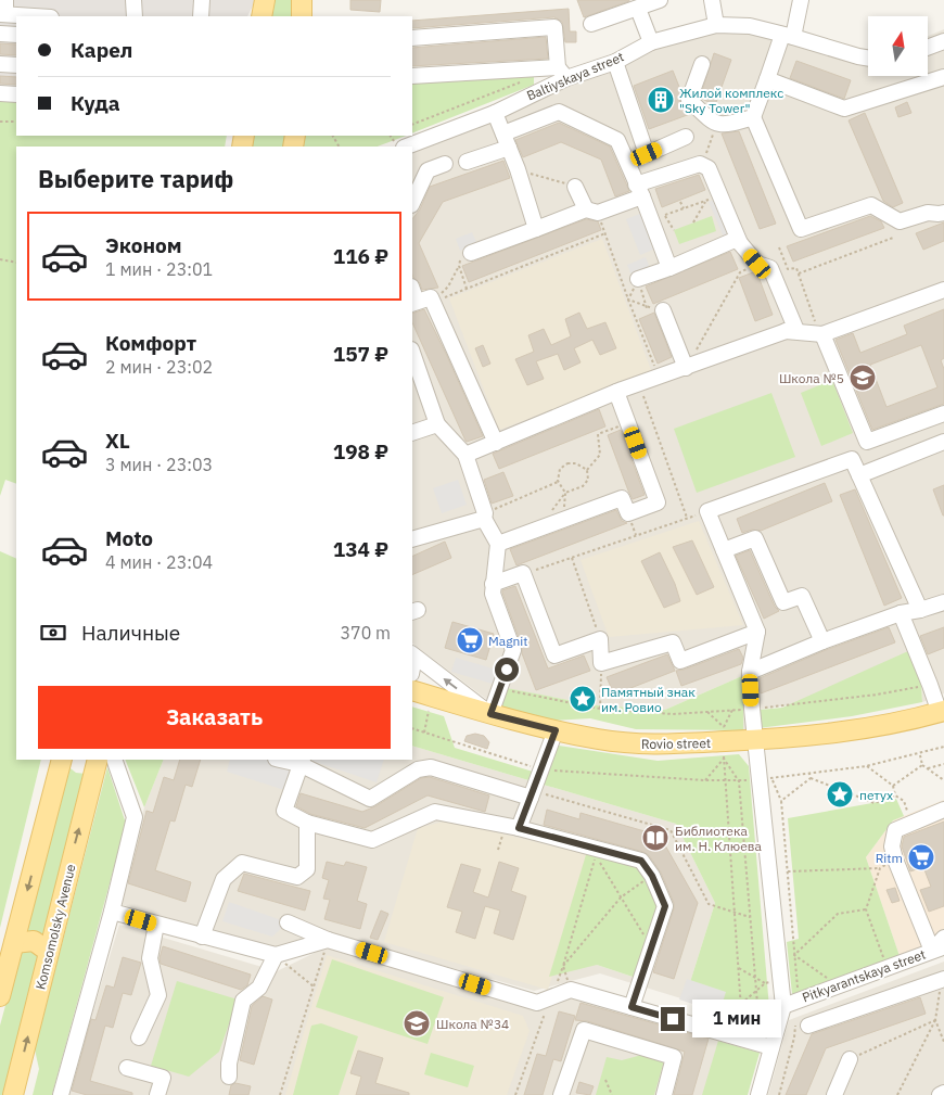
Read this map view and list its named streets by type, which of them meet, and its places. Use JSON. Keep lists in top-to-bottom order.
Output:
{
  "streets": {
    "main road": ["Rovio street", "Komsomolsky Avenue"],
    "street": ["Baltiyskaya street", "Pitkyarantskaya street"]
  },
  "places": {
    "building": ["Жилой комплекс \"Sky Tower\""],
    "school or university": ["Школа №5", "Школа №34"],
    "supermarket": ["Magnit", "Ritm"],
    "place": ["Памятный знак им. Ровио", "петух"],
    "library": ["Библиотека им. Н. Клюева"]
  },
  "north": "top",
  "page": {
    "banner": ["Карел", "Куда"],
    "heading": "Выберите тариф",
    "list": [
      {
        "name": "Эконом",
        "note": "1 мин · 23:01",
        "value": "116 ₽"
      },
      {
        "name": "Комфорт",
        "note": "2 мин · 23:02",
        "value": "157 ₽"
      },
      {
        "name": "XL",
        "note": "3 мин · 23:03",
        "value": "198 ₽"
      },
      {
        "name": "Moto",
        "note": "4 мин · 23:04",
        "value": "134 ₽"
      }
    ],
    "pay": ["Наличные", "370 m"],
    "buttons": "Заказать",
    "bubble": "1 мин"
  }
}
